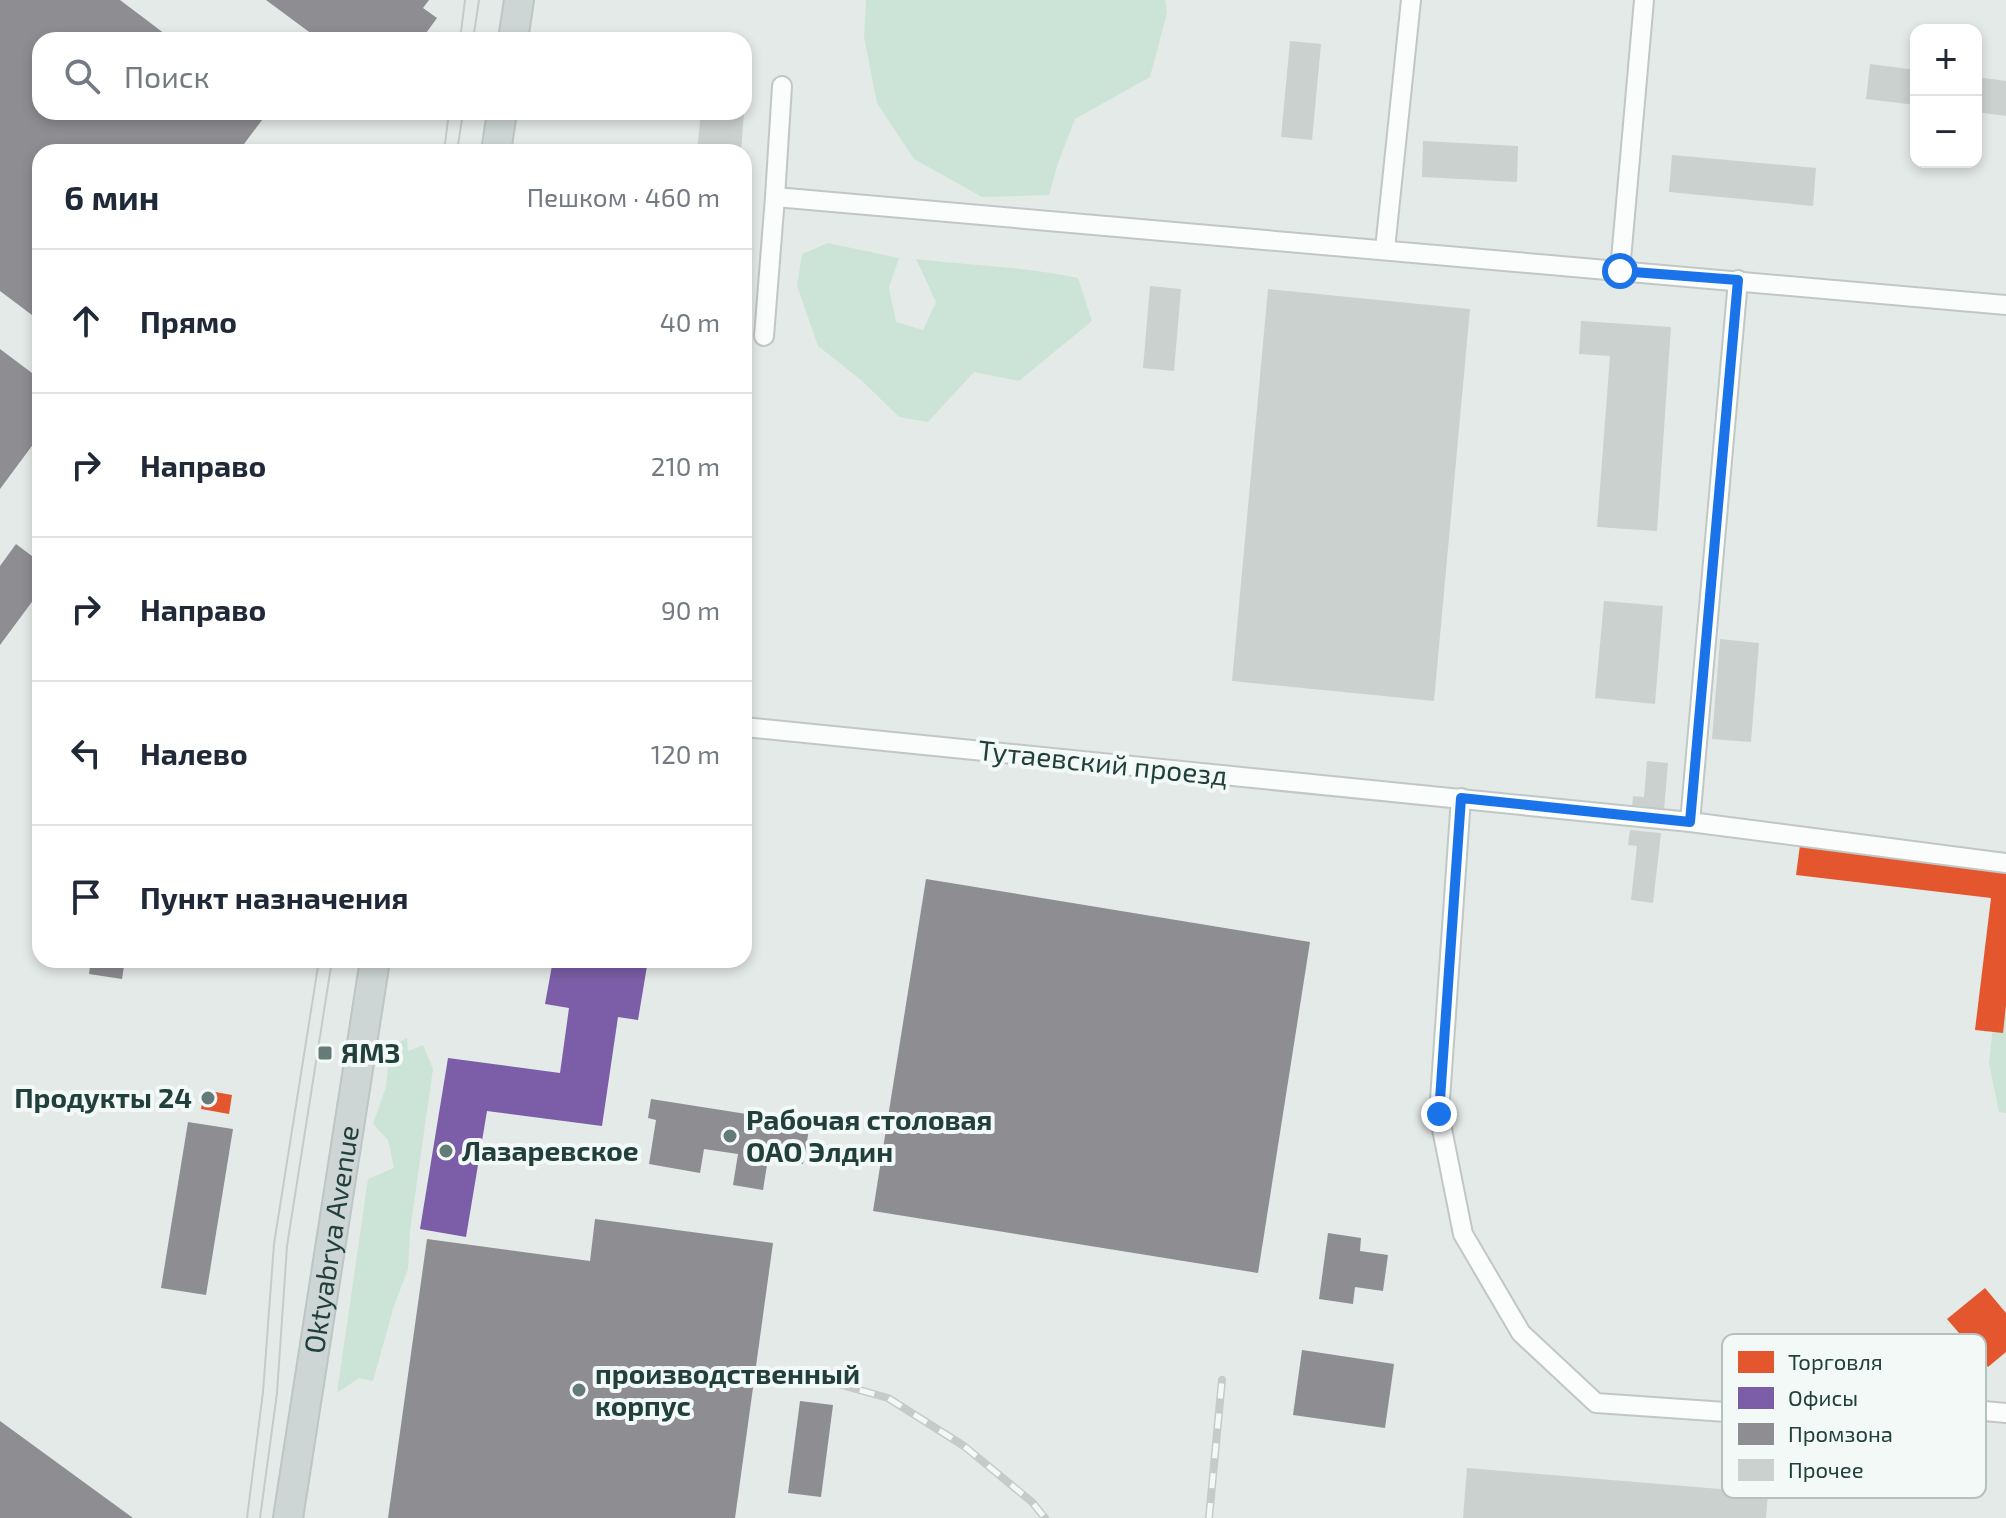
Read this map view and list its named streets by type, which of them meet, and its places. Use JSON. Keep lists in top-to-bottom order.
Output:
{
  "streets": {
    "main road": ["Oktyabrya Avenue"],
    "street": ["Тутаевский проезд"]
  },
  "places": {
    "transit": ["ЯМЗ"],
    "other": [
      "Продукты 24",
      "Рабочая столовая ОАО Элдин",
      "Лазаревское",
      "производственный корпус"
    ]
  },
  "legend": [
    "Торговля",
    "Офисы",
    "Промзона",
    "Прочее"
  ],
  "page": {
    "map_buttons": ["+", "−"],
    "search": "Поиск",
    "heading": ["6 мин", "Пешком · 460 m"],
    "list": [
      ["Прямо", "40 m"],
      ["Направо", "210 m"],
      ["Направо", "90 m"],
      ["Налево", "120 m"],
      "Пункт назначения"
    ]
  }
}
